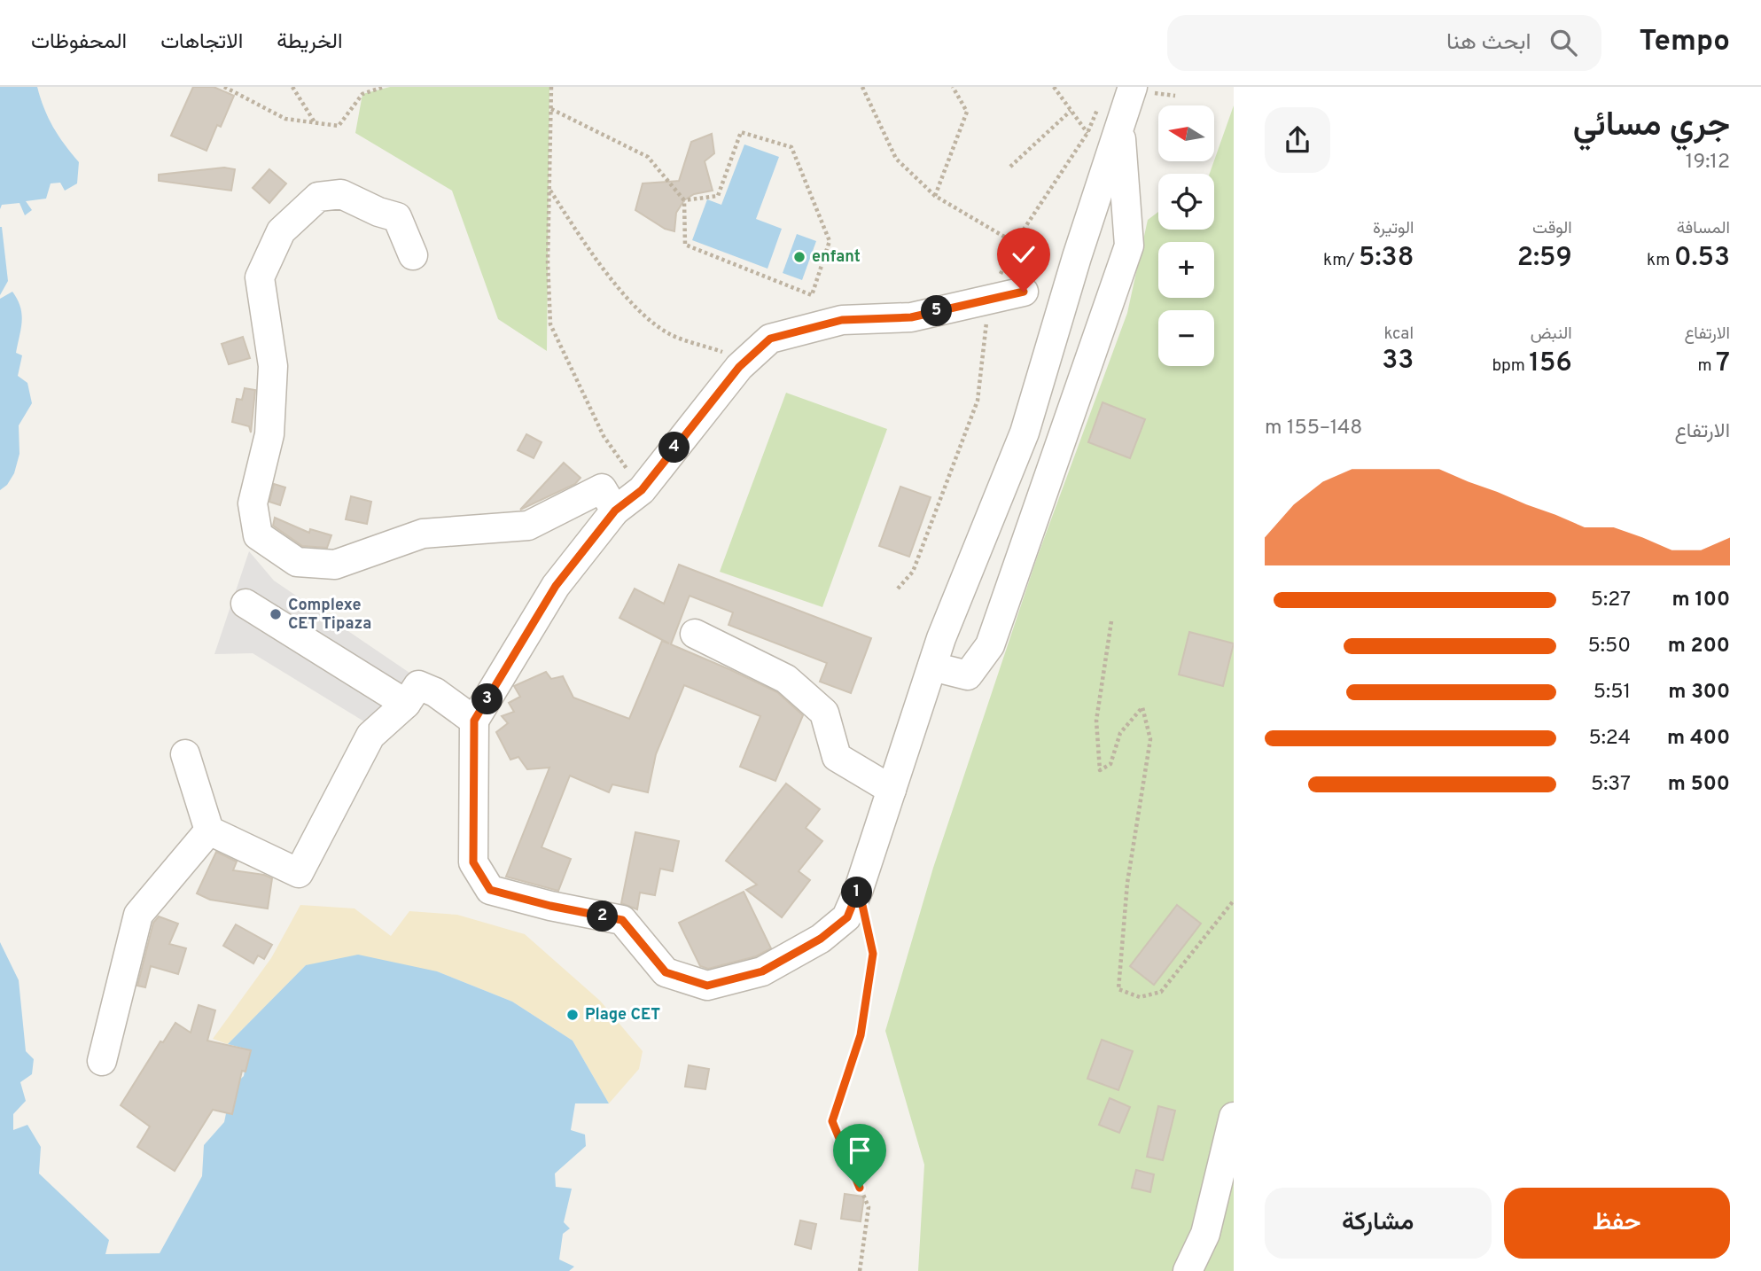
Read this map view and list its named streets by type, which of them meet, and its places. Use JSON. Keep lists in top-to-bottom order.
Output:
{
  "places": ["enfant", "Complexe CET Tipaza", "Plage CET"],
  "north": "left",
  "page": {
    "header": "Tempo",
    "search": "ابحث هنا",
    "nav": ["الخريطة", "الاتجاهات", "المحفوظات"],
    "heading": ["جري مسائي", "19:12"],
    "map_buttons": ["+", "−"],
    "stats": [
      ["المسافة", "0.53 km"],
      ["الوقت", "2:59"],
      ["الوتيرة", "5:38 /km"],
      ["الارتفاع", "7 m"],
      ["النبض", "156 bpm"],
      ["kcal", "33"]
    ],
    "pins": [
      "5",
      "4",
      "3",
      "1",
      "2"
    ],
    "chart": ["الارتفاع", "148–155 m"],
    "list": [
      {
        "name": "100 m",
        "note": "5:27"
      },
      {
        "name": "200 m",
        "note": "5:50"
      },
      {
        "name": "300 m",
        "note": "5:51"
      },
      {
        "name": "400 m",
        "note": "5:24"
      },
      {
        "name": "500 m",
        "note": "5:37"
      }
    ],
    "buttons": ["حفظ", "مشاركة"]
  }
}
